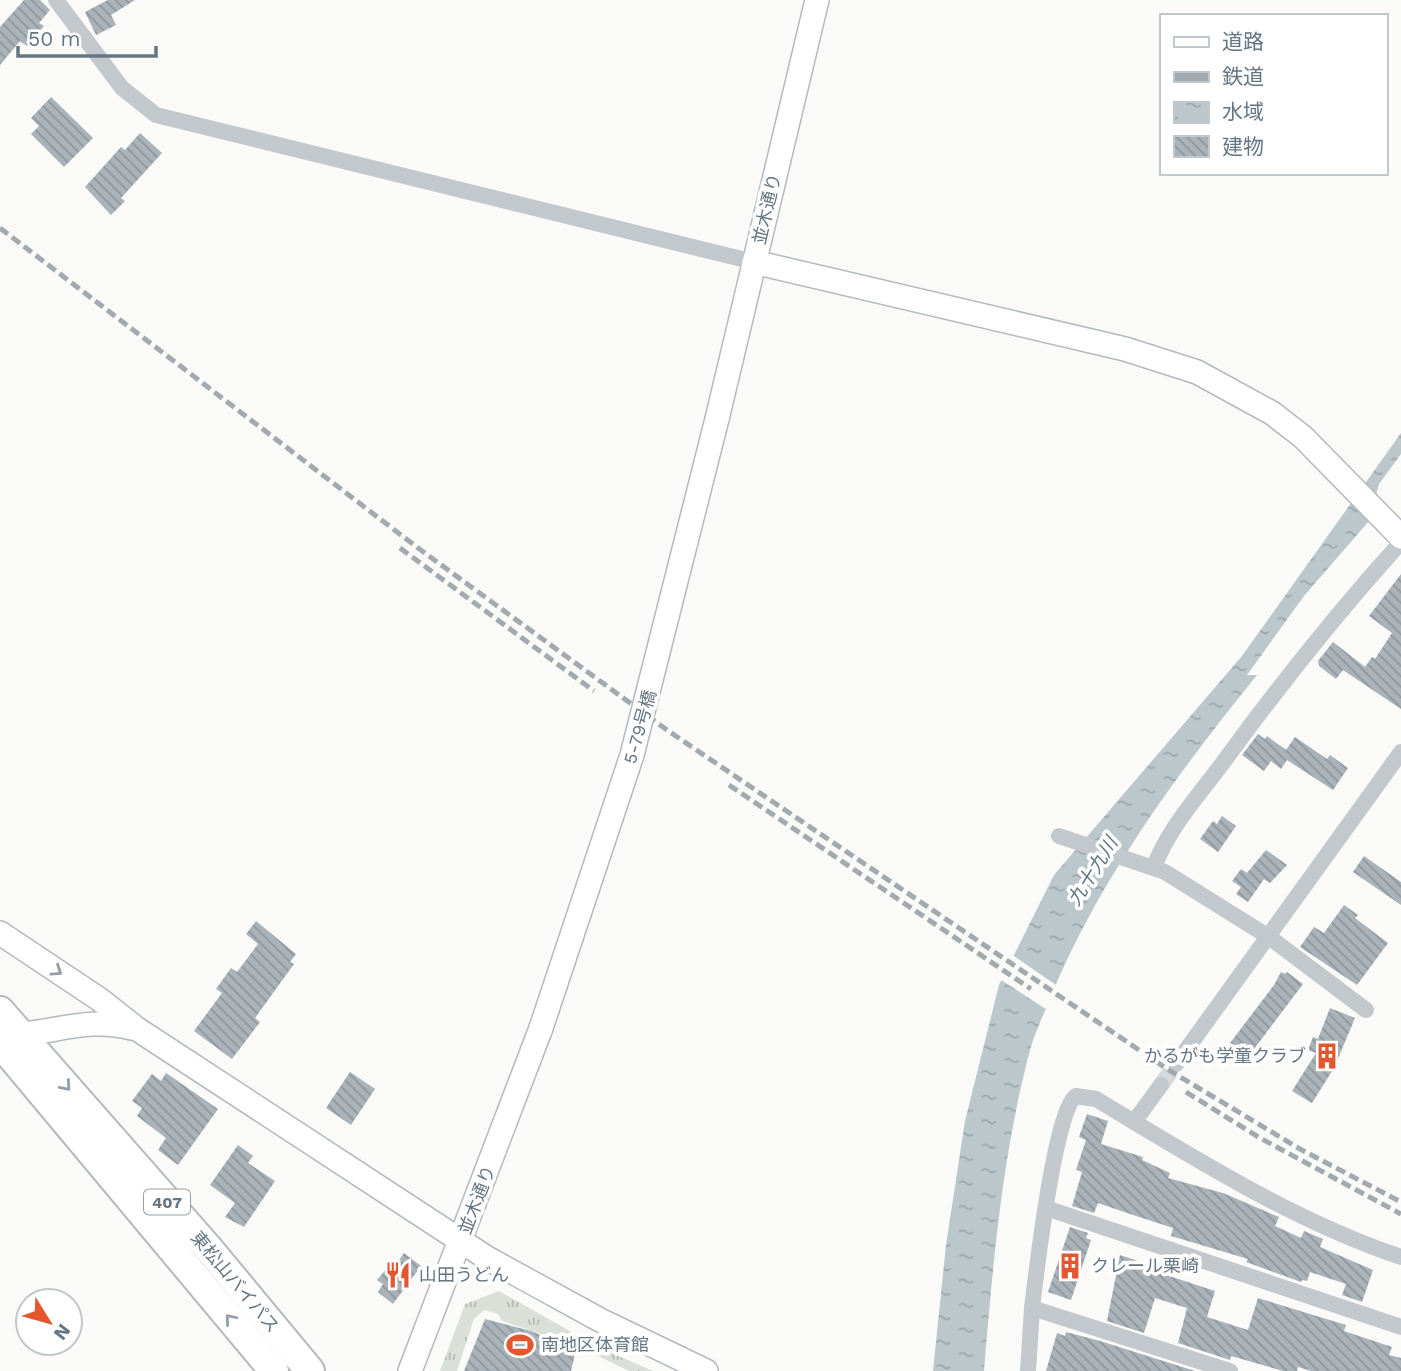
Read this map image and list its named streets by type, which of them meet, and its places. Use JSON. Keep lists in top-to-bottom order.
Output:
{
  "streets": {
    "highway": ["407", "東松山バイパス"],
    "street": ["並木通り", "5-79号橋"]
  },
  "crossings": [
    ["並木通り", "5-79号橋"],
    ["407", "東松山バイパス"]
  ],
  "water": ["九十九川"],
  "places": {
    "building": ["かるがも学童クラブ", "クレール栗崎"],
    "restaurant": ["山田うどん"],
    "sports": ["南地区体育館"]
  },
  "legend": [
    "道路",
    "鉄道",
    "水域",
    "建物"
  ],
  "scale_bar": "50 m",
  "north": "bottom right"
}
